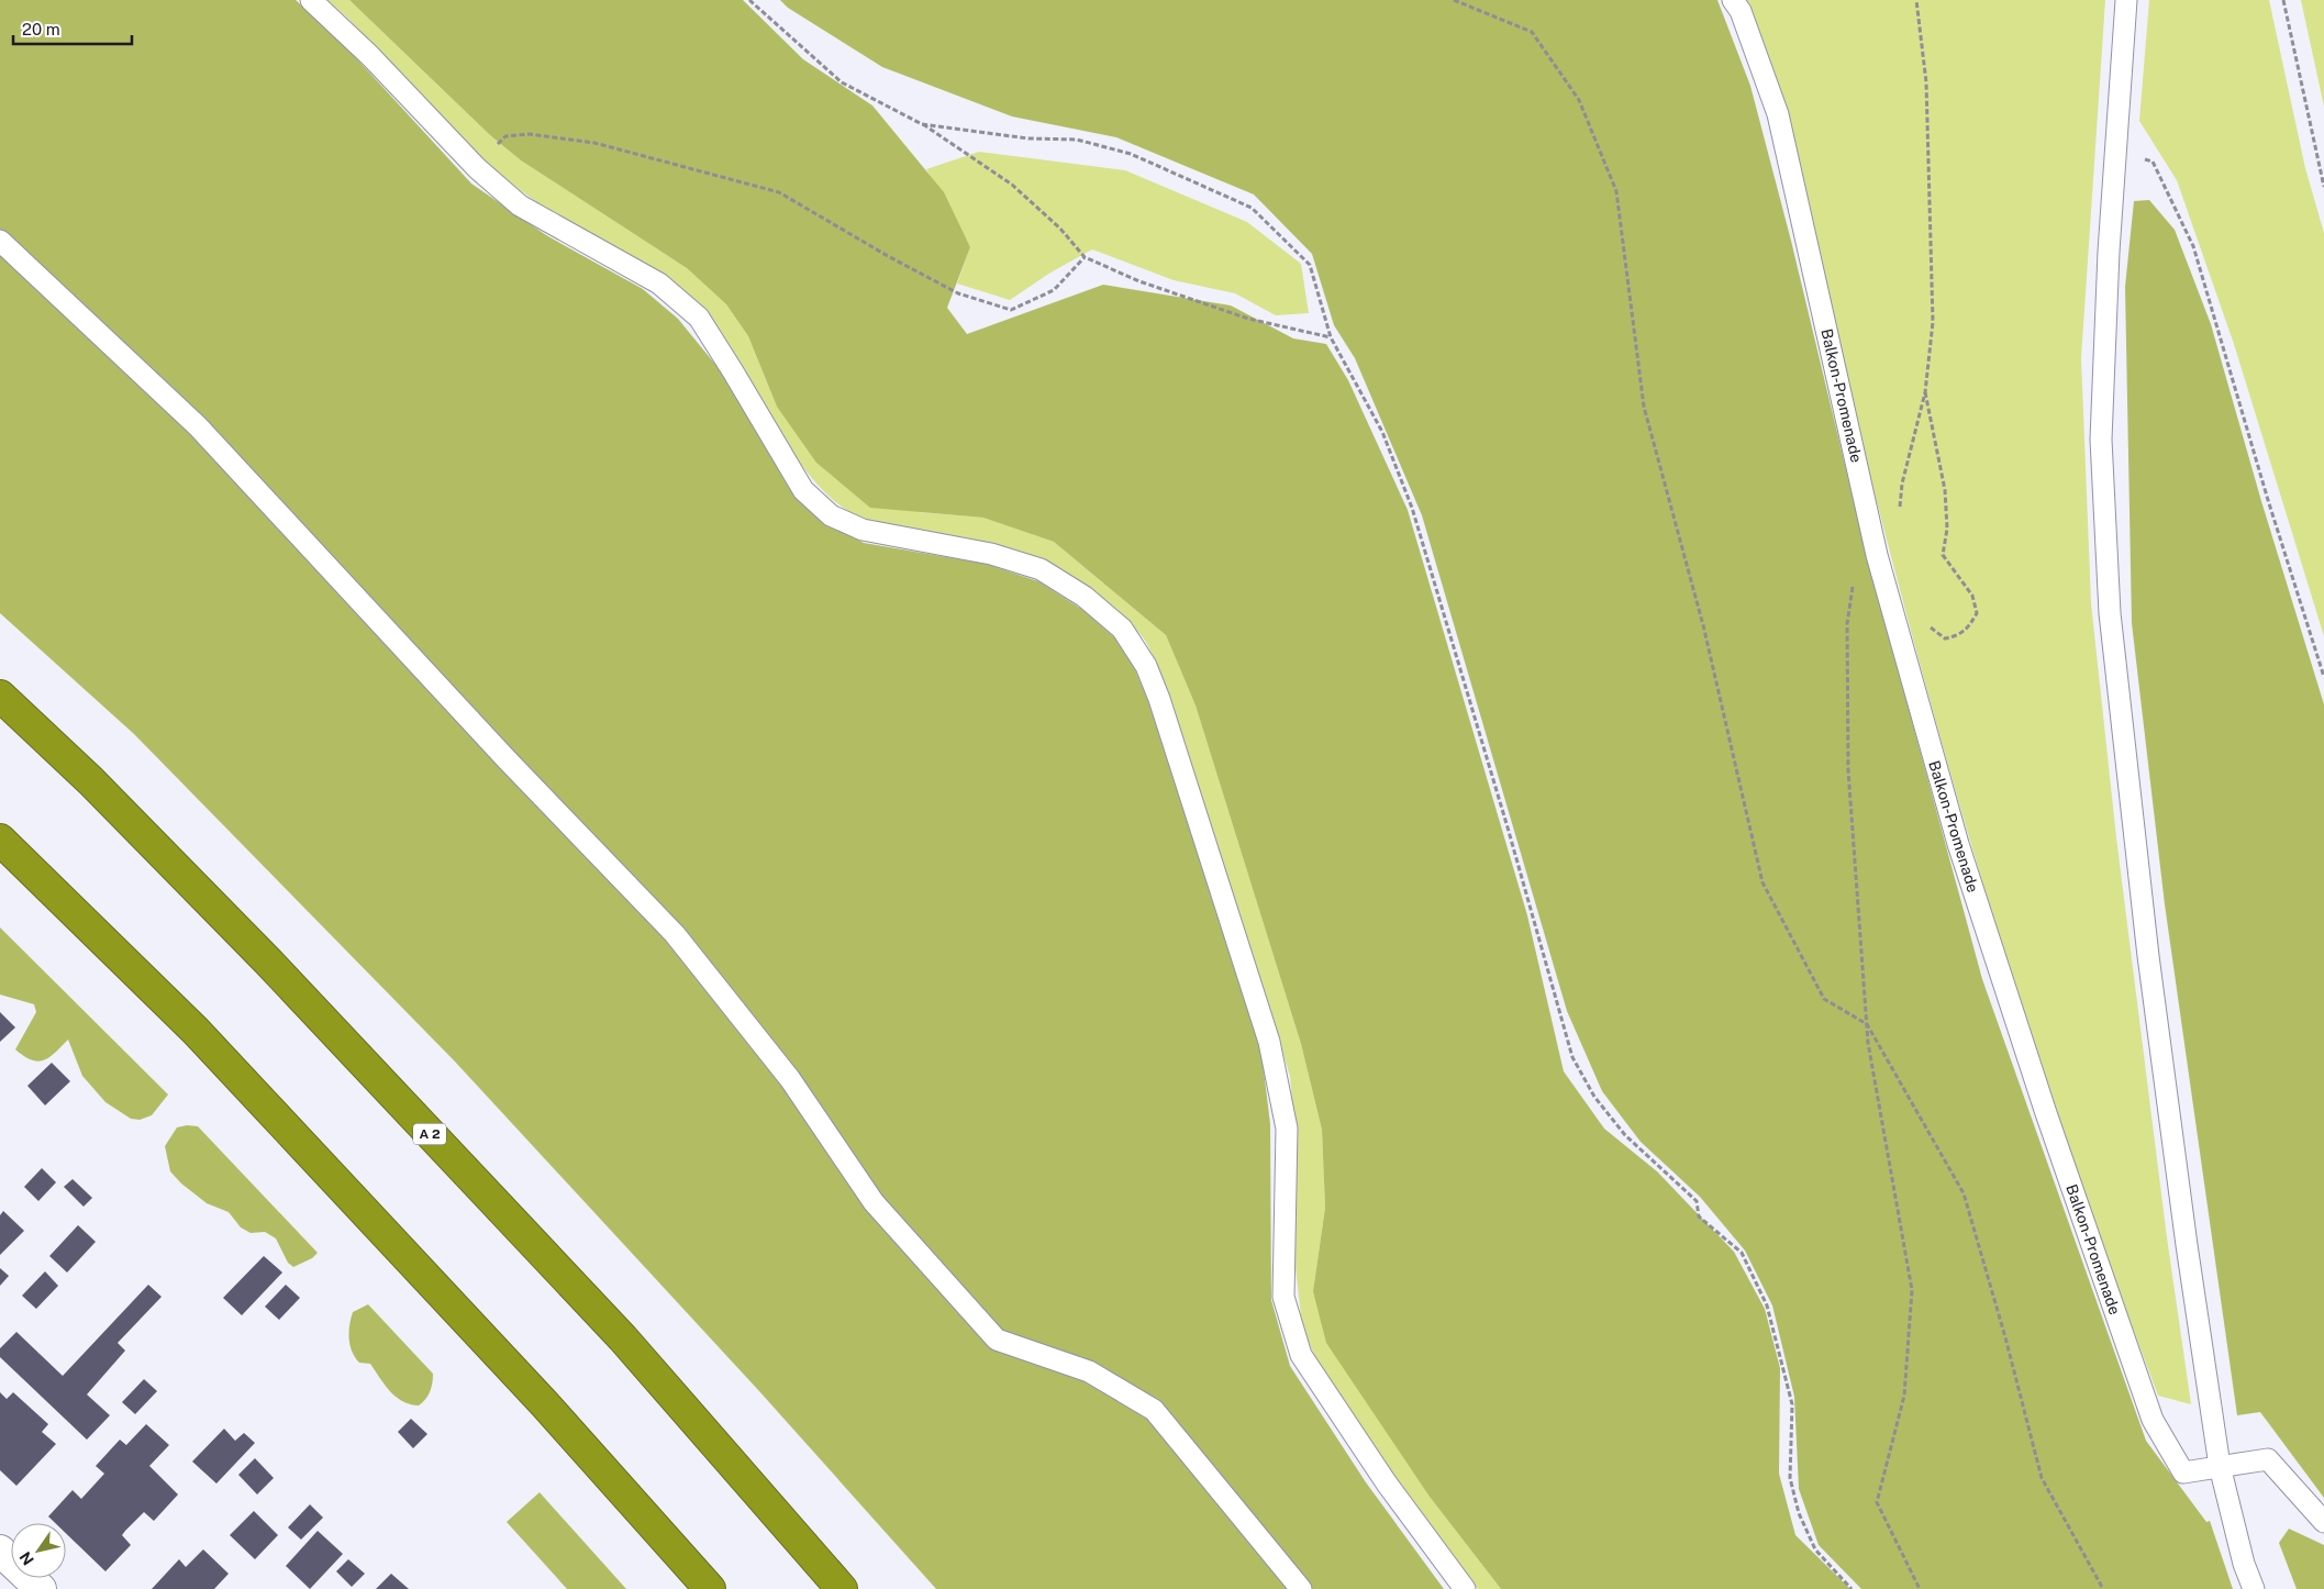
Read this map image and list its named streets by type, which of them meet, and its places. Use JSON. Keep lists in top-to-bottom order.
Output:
{
  "streets": {
    "highway": ["A 2"],
    "lane": ["Balkon-Promenade"]
  },
  "scale_bar": "20 m",
  "north": "bottom left"
}
